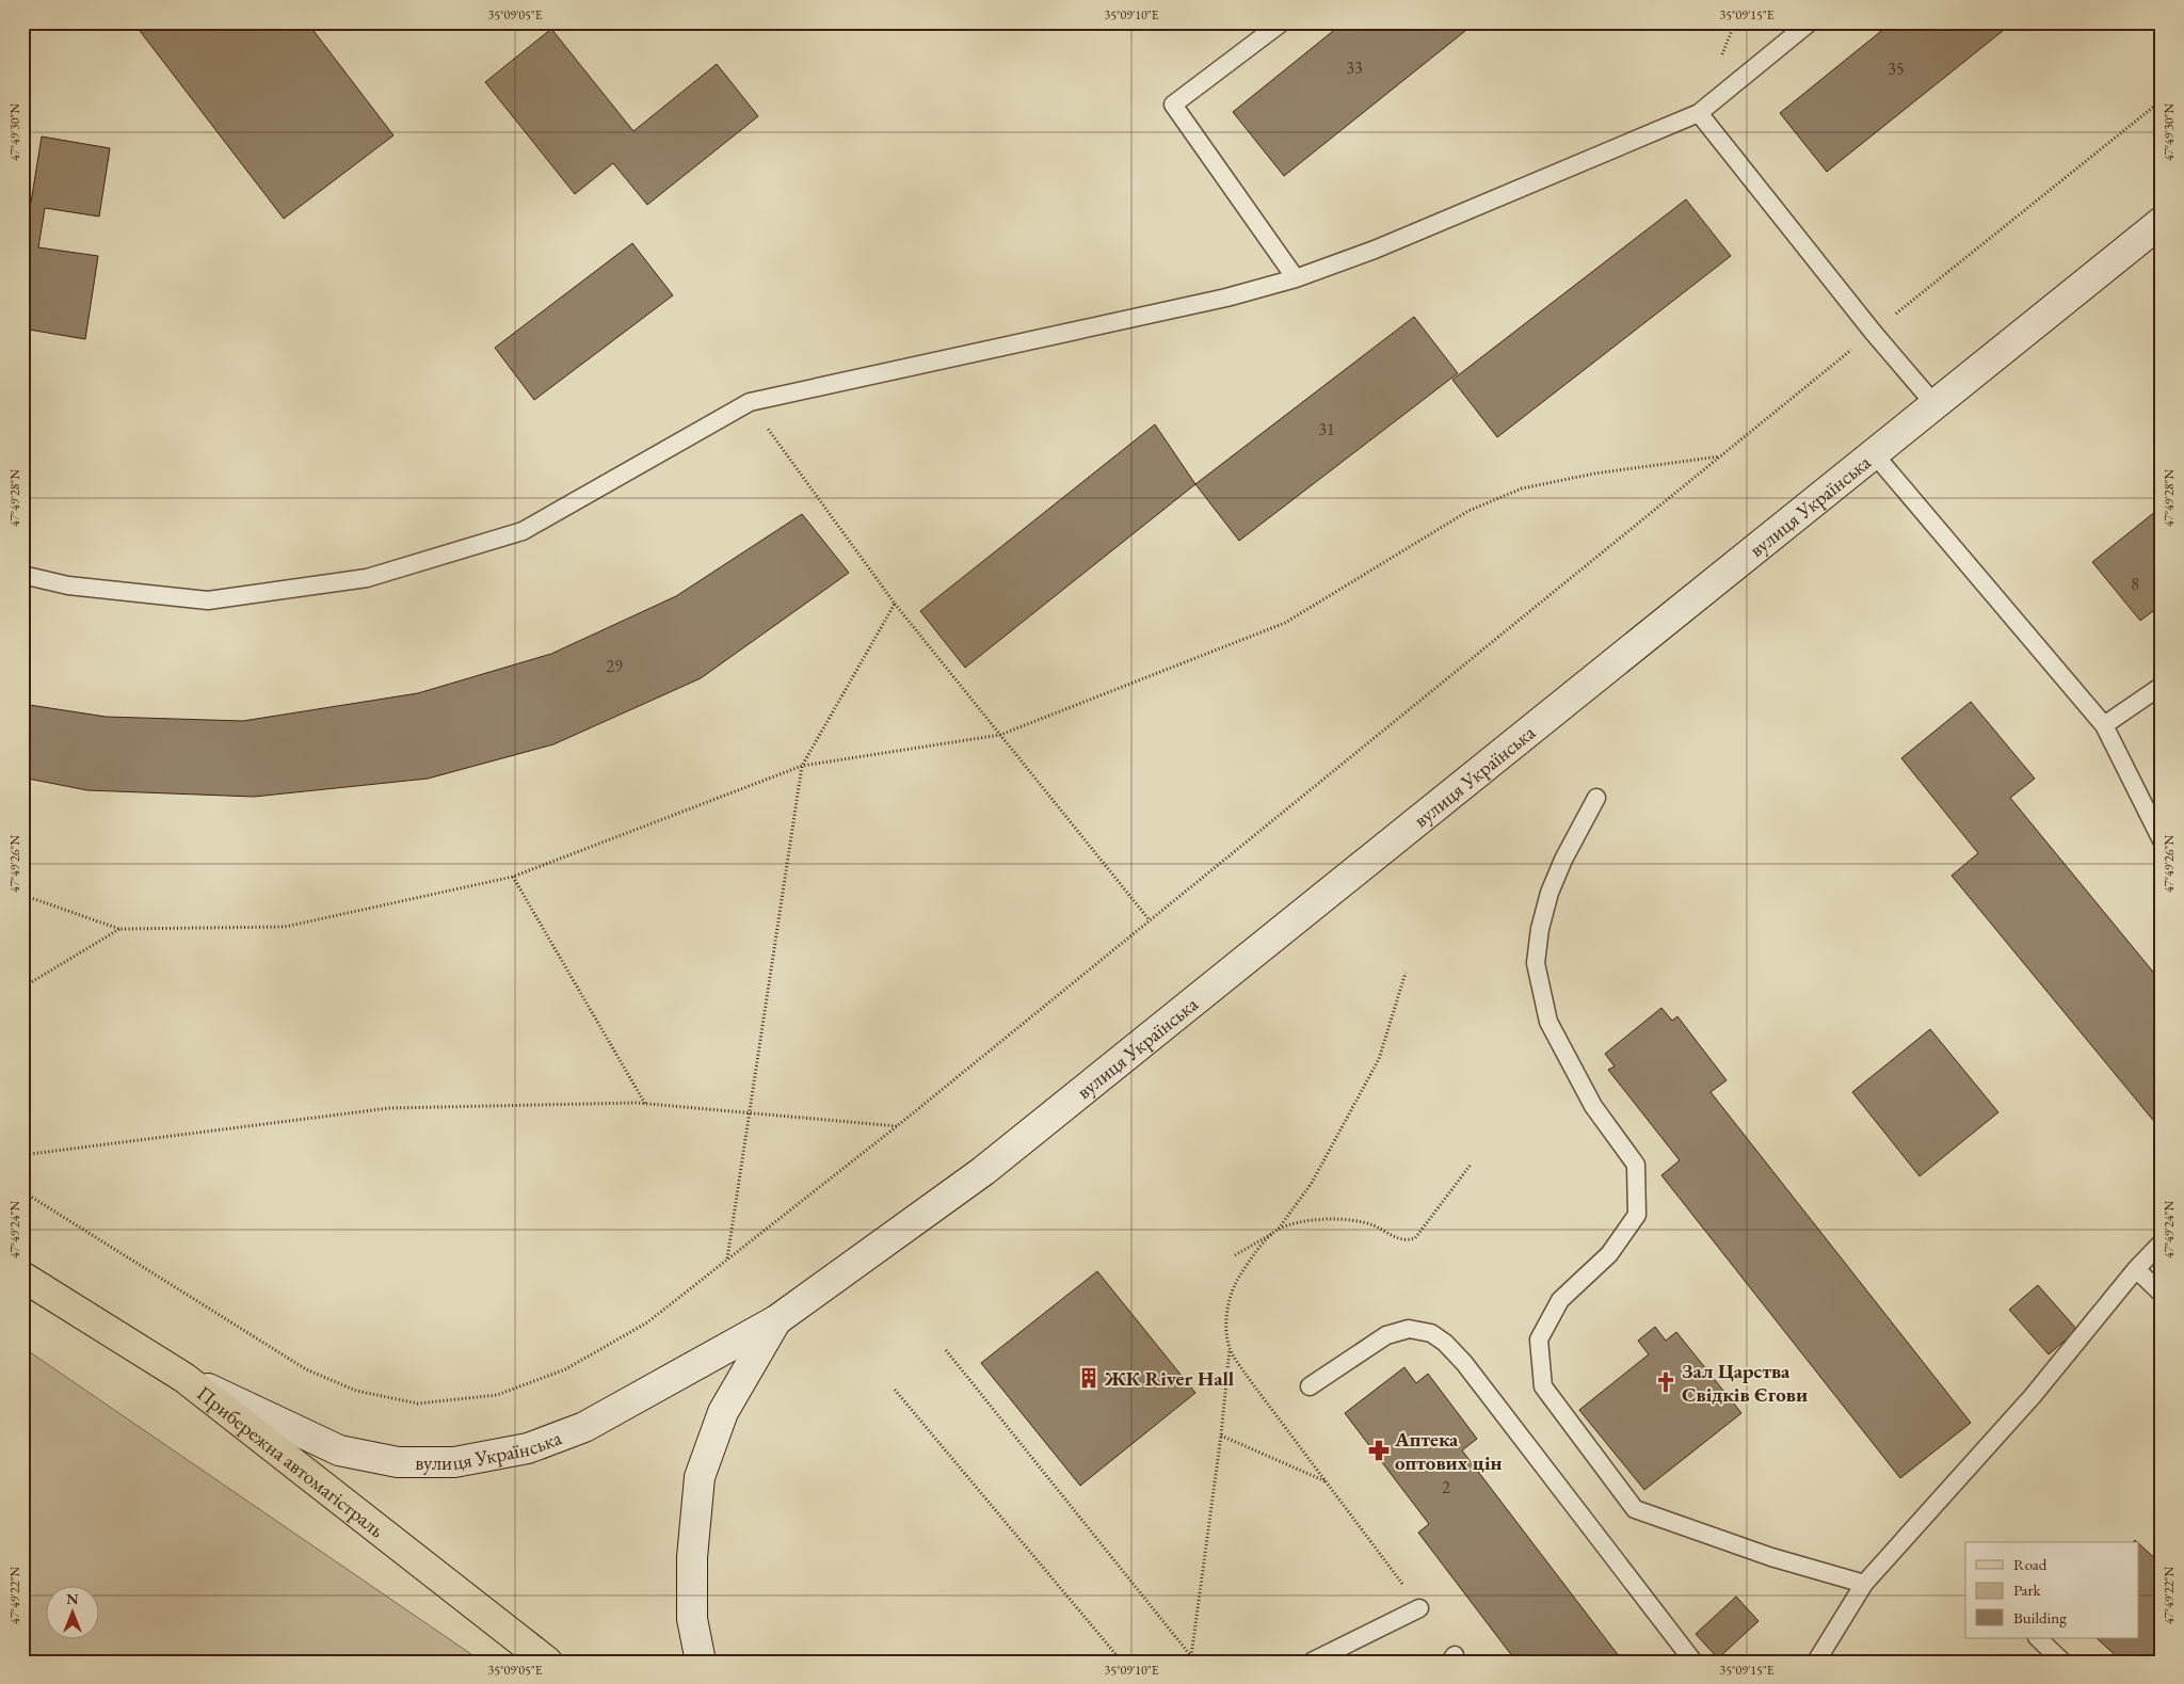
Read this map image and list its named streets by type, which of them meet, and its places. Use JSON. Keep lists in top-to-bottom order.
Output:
{
  "streets": {
    "main road": ["вулиця Українська", "Прибережна автомагістраль"]
  },
  "crossings": [
    ["вулиця Українська", "Прибережна автомагістраль"]
  ],
  "places": {
    "building": ["ЖК River Hall"],
    "church": ["Зал Царства Свідків Єгови"],
    "pharmacy": ["Аптека оптових цін"]
  },
  "house_numbers": [
    "33",
    "35",
    "31",
    "8",
    "29",
    "2"
  ],
  "legend": ["Road", "Park", "Building"],
  "north": "top",
  "coordinates": [
    "35°09'05\"E",
    "35°09'10\"E",
    "35°09'15\"E",
    "47°49'30\"N",
    "47°49'28\"N",
    "47°49'26\"N",
    "47°49'24\"N",
    "47°49'22\"N"
  ]
}
